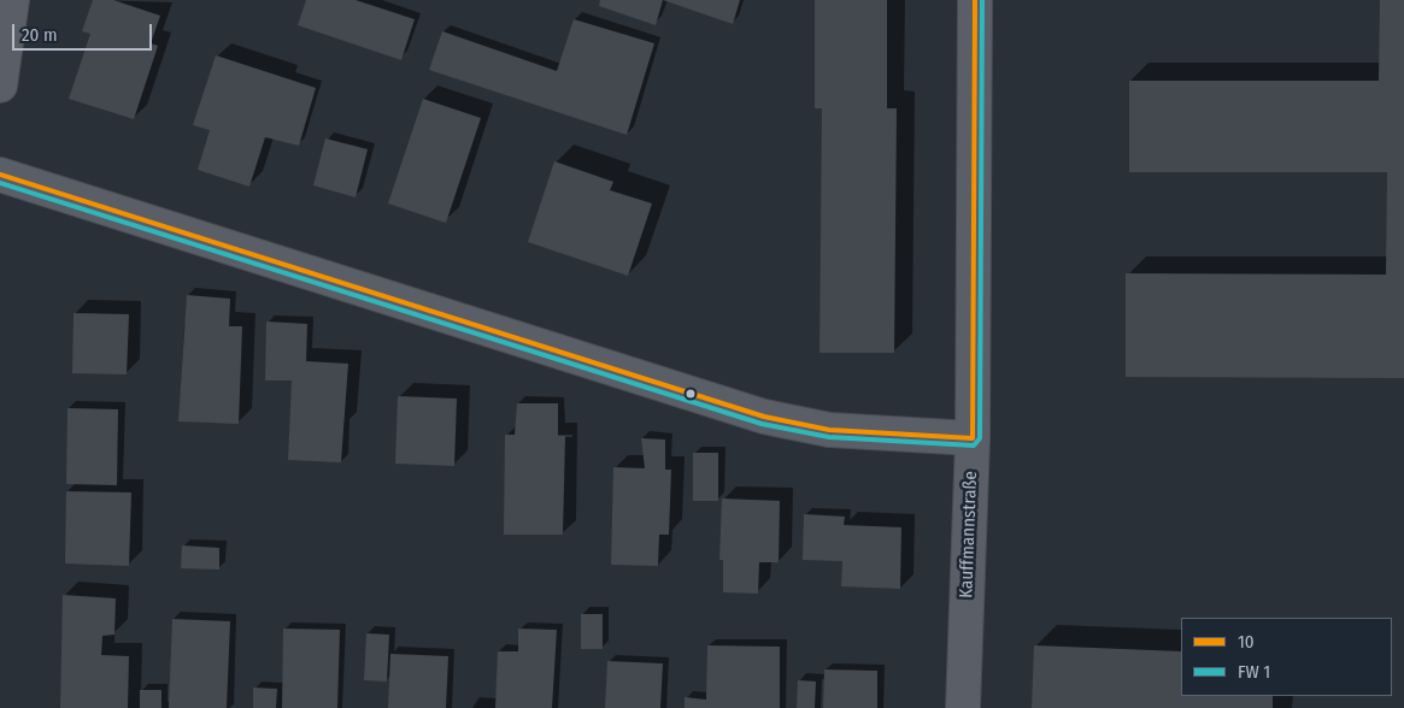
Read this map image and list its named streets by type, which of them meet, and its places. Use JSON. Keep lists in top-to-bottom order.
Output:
{
  "streets": {
    "street": ["Kauffmannstraße"]
  },
  "lines": ["transit line 10"],
  "legend": ["10", "FW 1"],
  "scale_bar": "20 m"
}
